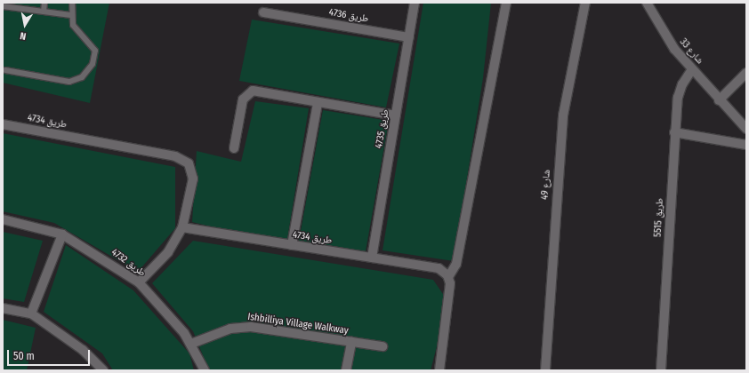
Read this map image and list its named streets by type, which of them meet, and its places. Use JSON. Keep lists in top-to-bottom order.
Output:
{
  "streets": {
    "street": [
      "طريق 4736",
      "شارع 33",
      "طريق 4734",
      "طريق 4735",
      "شارع 49",
      "طريق 5515",
      "طريق 4732",
      "Ishbilliya Village Walkway"
    ]
  },
  "crossings": [
    ["طريق 4736", "طريق 4735"],
    ["شارع 33", "طريق 5515"],
    ["طريق 4734", "طريق 4735"],
    ["طريق 4734", "طريق 4732"],
    ["طريق 4732", "Ishbilliya Village Walkway"]
  ],
  "scale_bar": "50 m",
  "north": "bottom"
}
